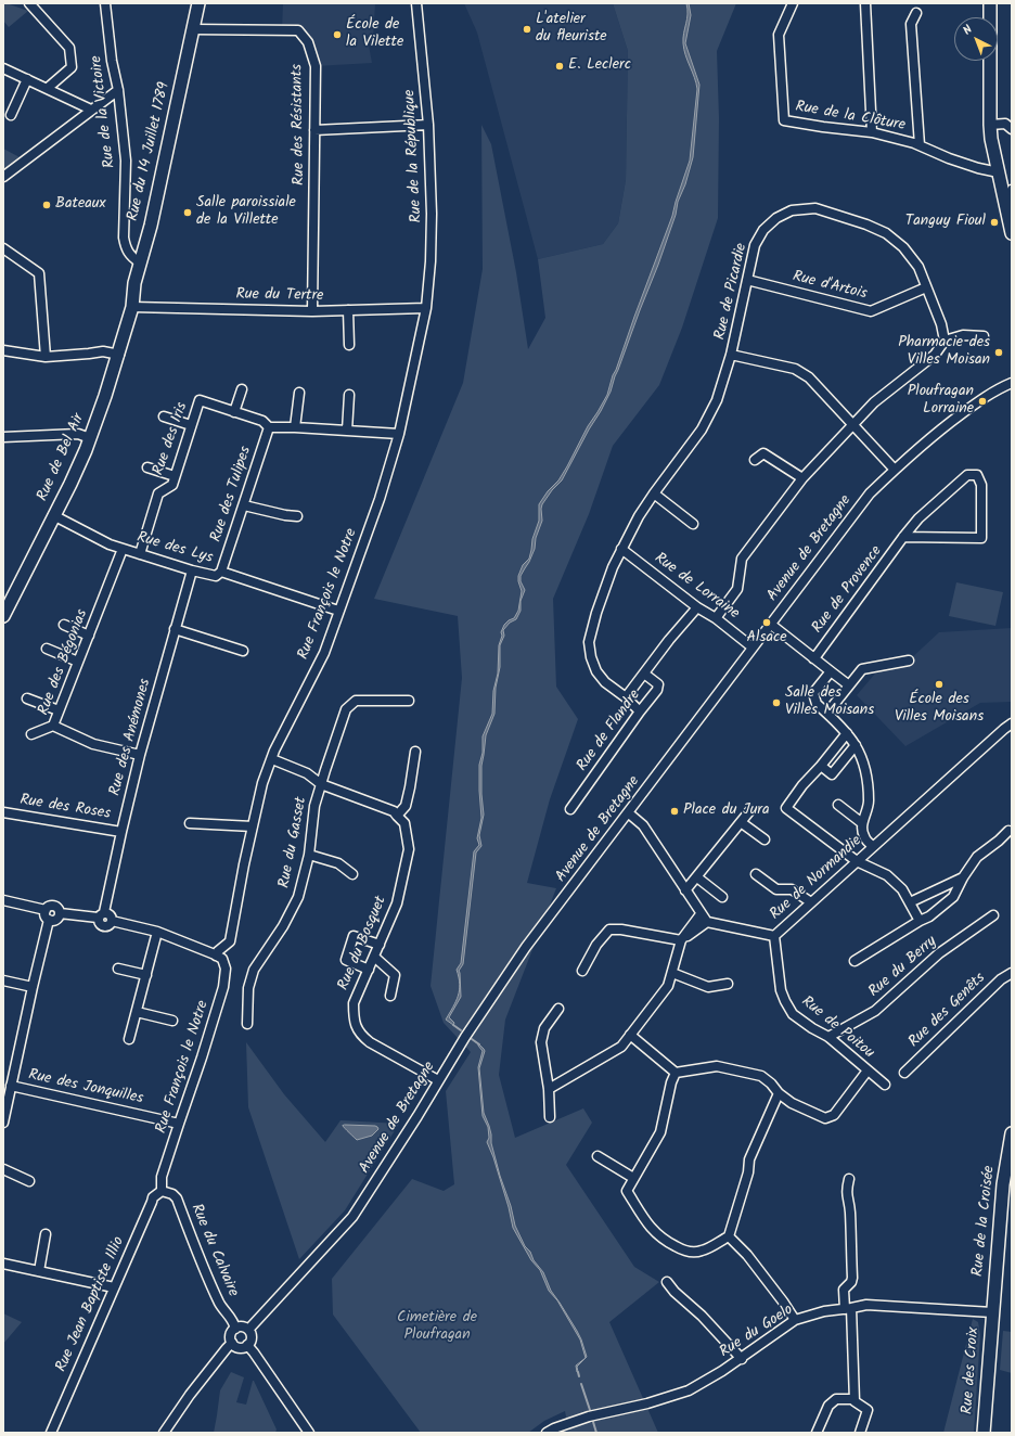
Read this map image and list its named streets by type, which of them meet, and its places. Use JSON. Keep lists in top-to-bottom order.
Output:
{
  "streets": {
    "main road": [
      "Rue du 14 Juillet 1789",
      "Rue de Bel Air",
      "Rue de la Croisée",
      "Rue des Croix"
    ],
    "street": [
      "Rue de la Victoire",
      "Rue de la Clôture",
      "Rue des Résistants",
      "Rue de la République",
      "Rue d'Artois",
      "Rue de Picardie",
      "Rue du Tertre",
      "Rue des Iris",
      "Rue des Tulipes",
      "Rue des Lys",
      "Avenue de Bretagne",
      "Rue de Lorraine",
      "Rue de Provence",
      "Rue François le Notre",
      "Rue des Bégonias",
      "Rue de Flandre",
      "Rue des Anémones",
      "Rue des Roses",
      "Rue du Gasset",
      "Rue de Normandie",
      "Rue du Bosquet",
      "Rue du Berry",
      "Rue des Genêts",
      "Rue de Poitou",
      "Rue des Jonquilles",
      "Rue du Calvaire",
      "Rue Jean Baptiste Illio",
      "Rue du Goelo"
    ]
  },
  "crossings": [
    ["Rue de la Victoire", "Rue du 14 Juillet 1789"],
    ["Rue des Résistants", "Rue du 14 Juillet 1789"],
    ["Rue des Résistants", "Rue du Tertre"],
    ["Rue du 14 Juillet 1789", "Rue du Tertre"],
    ["Rue du 14 Juillet 1789", "Rue de Bel Air"],
    ["Rue de la République", "Rue du Tertre"],
    ["Rue de la République", "Rue François le Notre"],
    ["Rue d'Artois", "Rue de Picardie"],
    ["Rue de Picardie", "Rue de Lorraine"],
    ["Rue de Picardie", "Rue de Flandre"],
    ["Rue du Tertre", "Rue de Bel Air"],
    ["Rue du Tertre", "Rue François le Notre"],
    ["Rue des Iris", "Rue des Tulipes"],
    ["Rue des Iris", "Rue des Lys"],
    ["Rue des Iris", "Rue François le Notre"],
    ["Rue de Bel Air", "Rue des Lys"],
    ["Rue des Tulipes", "Rue des Lys"],
    ["Rue des Lys", "Rue François le Notre"],
    ["Rue des Lys", "Rue des Bégonias"],
    ["Rue des Lys", "Rue des Anémones"],
    ["Avenue de Bretagne", "Rue de Lorraine"],
    ["Avenue de Bretagne", "Rue du Bosquet"],
    ["Avenue de Bretagne", "Rue du Calvaire"],
    ["Rue de Lorraine", "Rue de Flandre"],
    ["Rue François le Notre", "Rue des Jonquilles"],
    ["Rue François le Notre", "Rue du Calvaire"],
    ["Rue François le Notre", "Rue Jean Baptiste Illio"],
    ["Rue des Bégonias", "Rue des Anémones"],
    ["Rue des Anémones", "Rue des Roses"],
    ["Rue de Normandie", "Rue de Poitou"],
    ["Rue du Berry", "Rue de Poitou"],
    ["Rue de la Croisée", "Rue du Goelo"],
    ["Rue de la Croisée", "Rue des Croix"],
    ["Rue du Calvaire", "Rue Jean Baptiste Illio"],
    ["Rue du Goelo", "Rue des Croix"]
  ],
  "parks": ["Cimetière de Ploufragan"],
  "places": [
    "L'atelier du fleuriste",
    "École de la Vilette",
    "E. Leclerc",
    "Bateaux",
    "Salle paroissiale de la Villette",
    "Tanguy Fioul",
    "Pharmacie des Villes Moisan",
    "Ploufragan Lorraine",
    "Alsace",
    "École des Villes Moisans",
    "Salle des Villes Moisans",
    "Place du Jura"
  ],
  "north": "top left"
}
